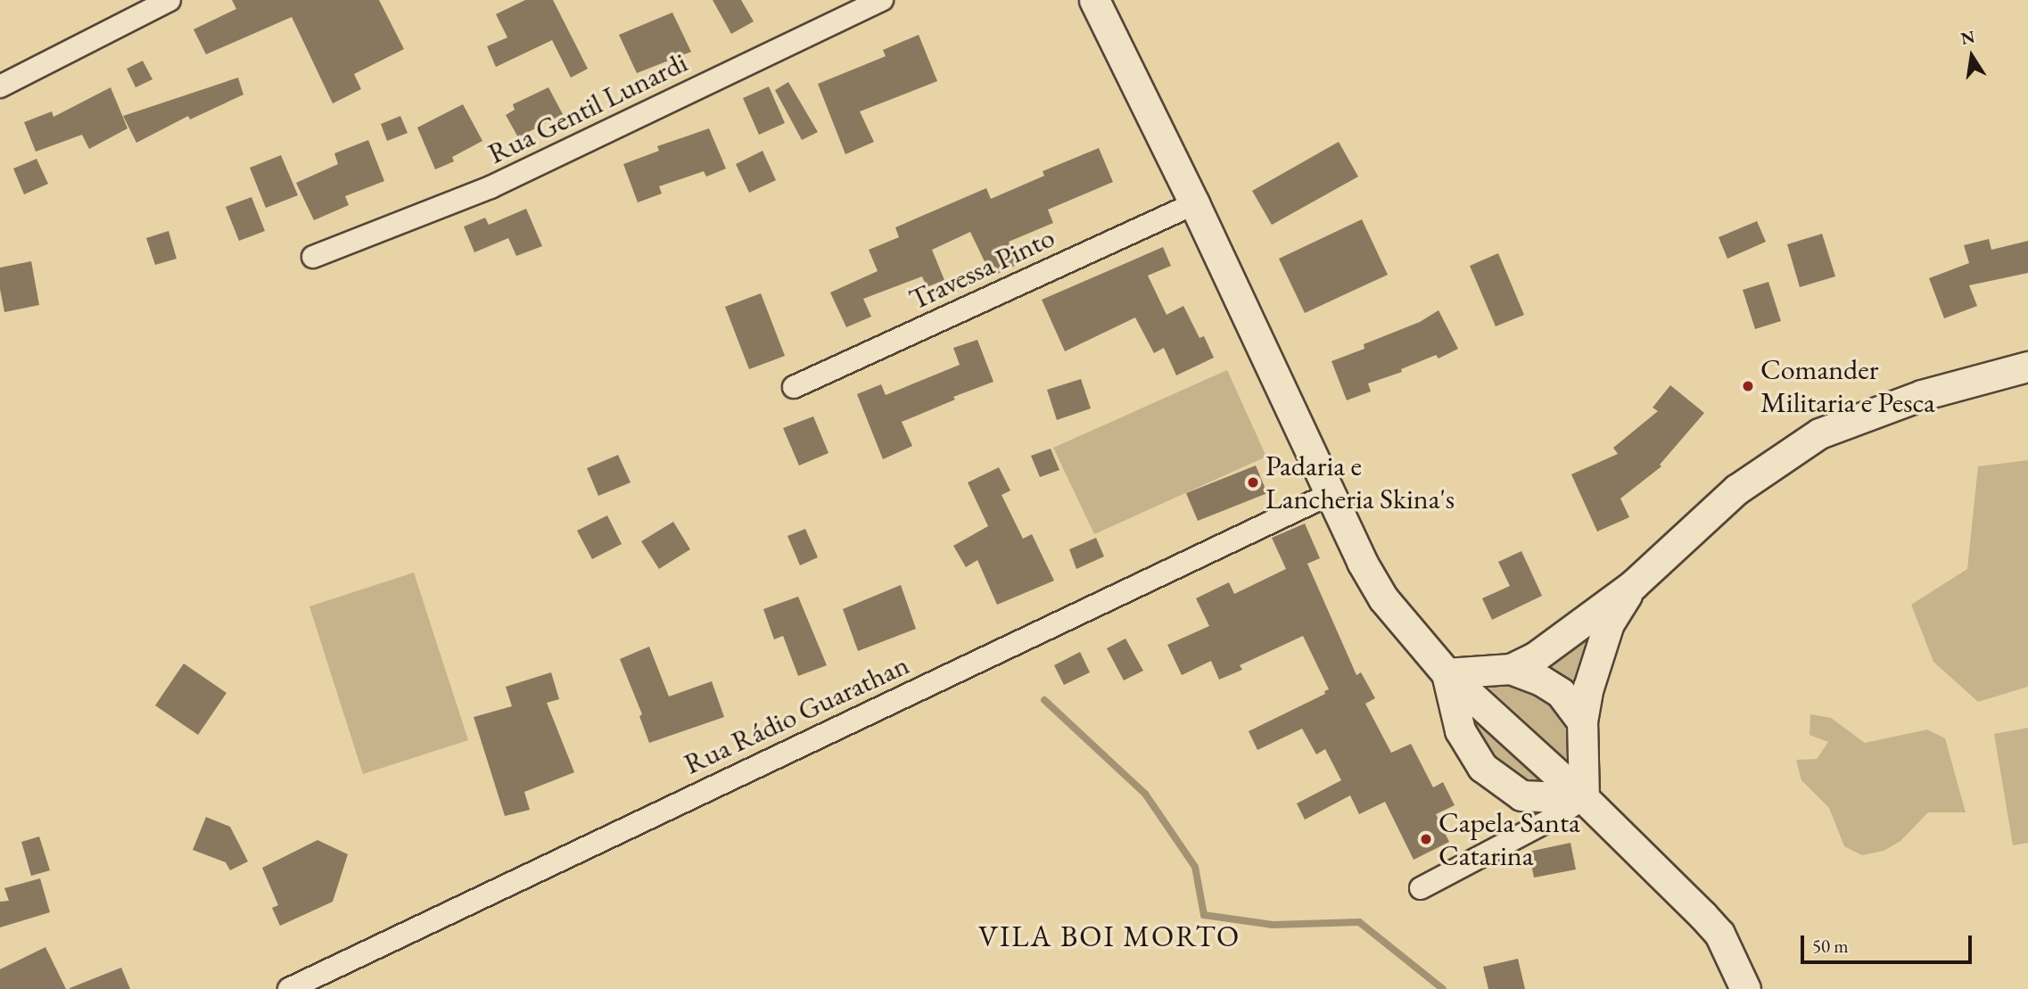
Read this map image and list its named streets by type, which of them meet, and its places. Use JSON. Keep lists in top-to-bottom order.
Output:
{
  "streets": {
    "street": ["Rua Gentil Lunardi", "Travessa Pinto", "Rua Rádio Guarathan"]
  },
  "districts": ["VILA BOI MORTO"],
  "places": ["Comander Militaria e Pesca", "Padaria e Lancheria Skina's", "Capela Santa Catarina"],
  "scale_bar": "50 m",
  "north": "top"
}
